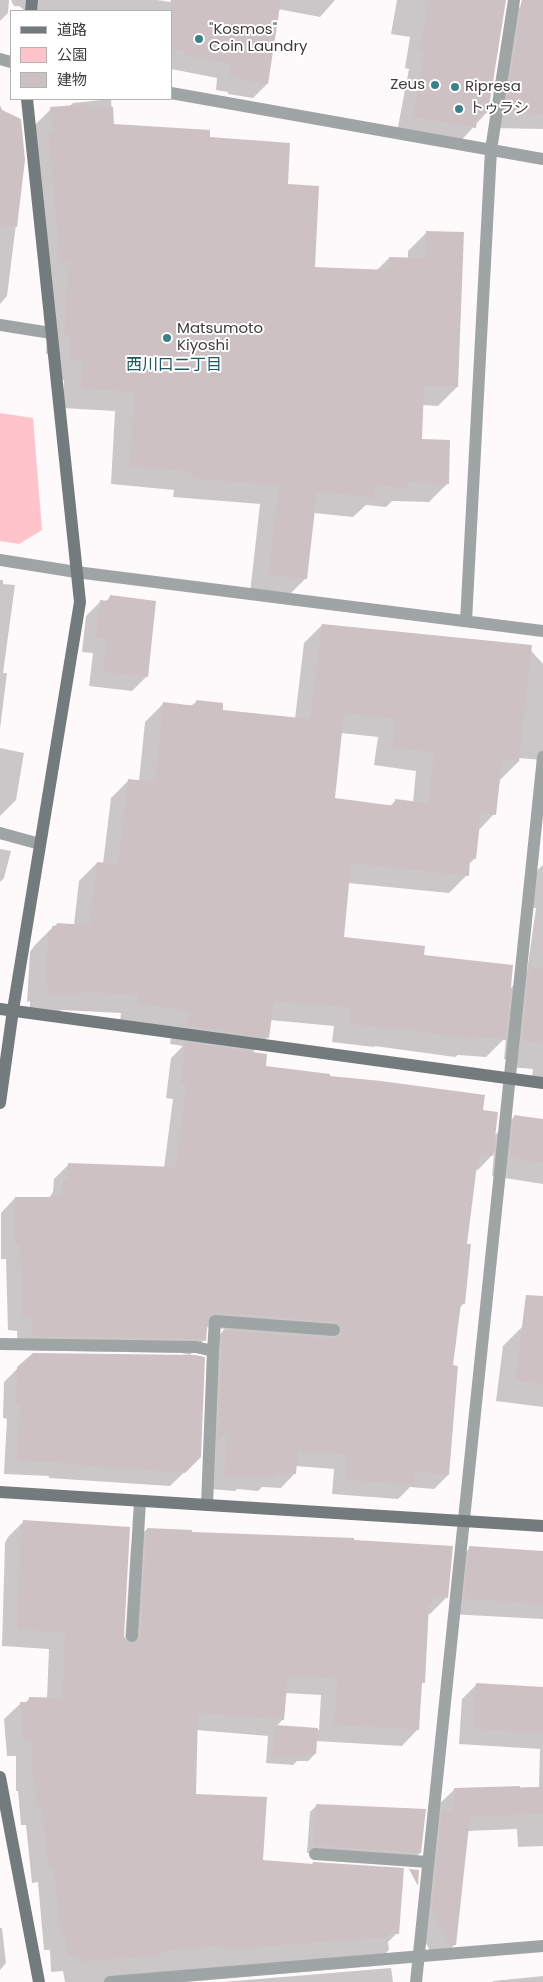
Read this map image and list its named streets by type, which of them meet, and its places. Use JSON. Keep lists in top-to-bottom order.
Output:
{
  "districts": ["西川口二丁目"],
  "places": [
    "\"Kosmos\" Coin Laundry",
    "Zeus",
    "Ripresa",
    "トゥラシ",
    "Matsumoto Kiyoshi"
  ],
  "legend": ["道路", "公園", "建物"]
}
